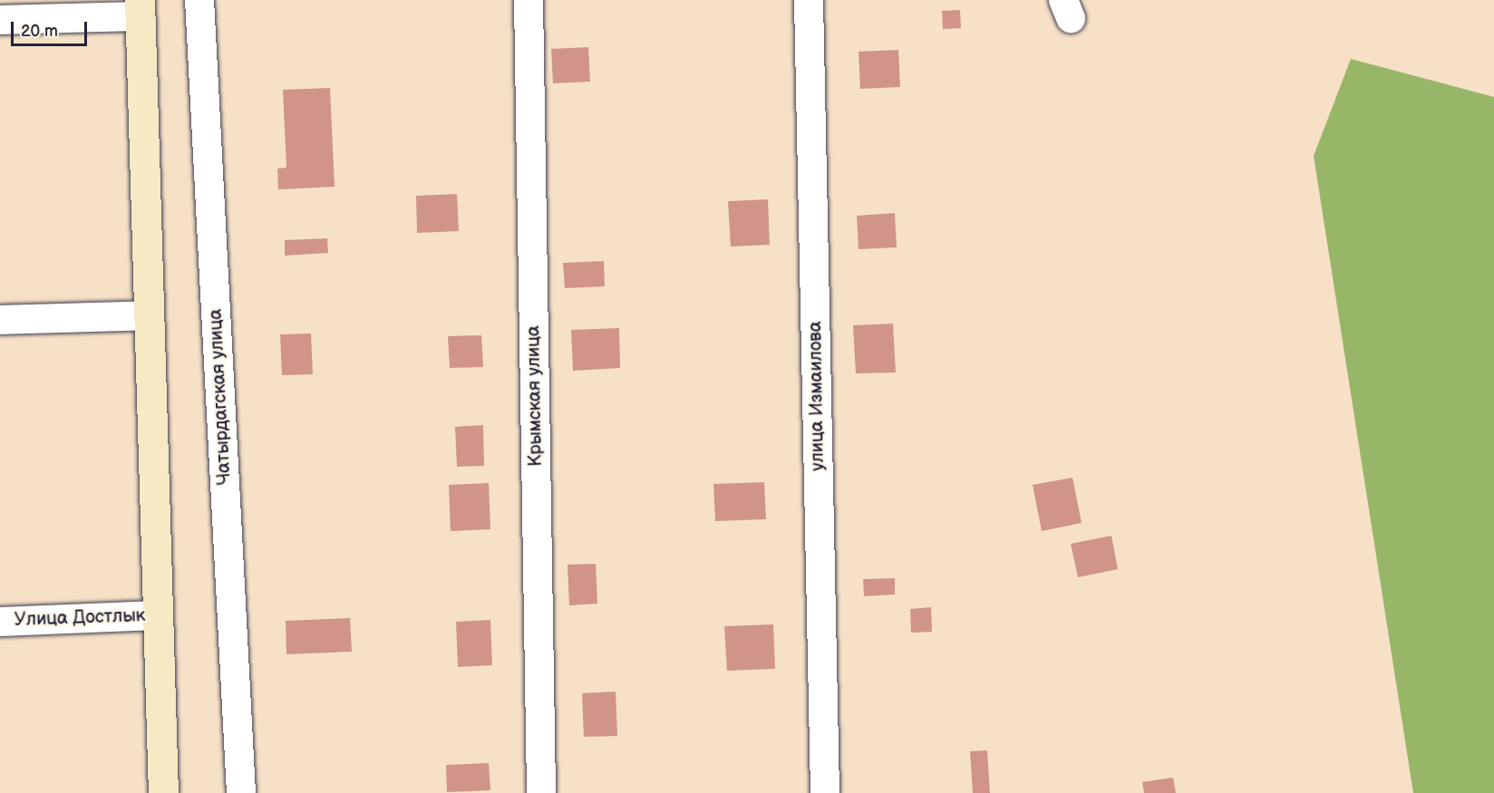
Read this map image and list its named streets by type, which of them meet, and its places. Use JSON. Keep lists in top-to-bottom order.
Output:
{
  "streets": {
    "street": [
      "Крымская улица",
      "улица Измаилова",
      "Чатырдагская улица",
      "Улица Достлык"
    ]
  },
  "scale_bar": "20 m"
}
